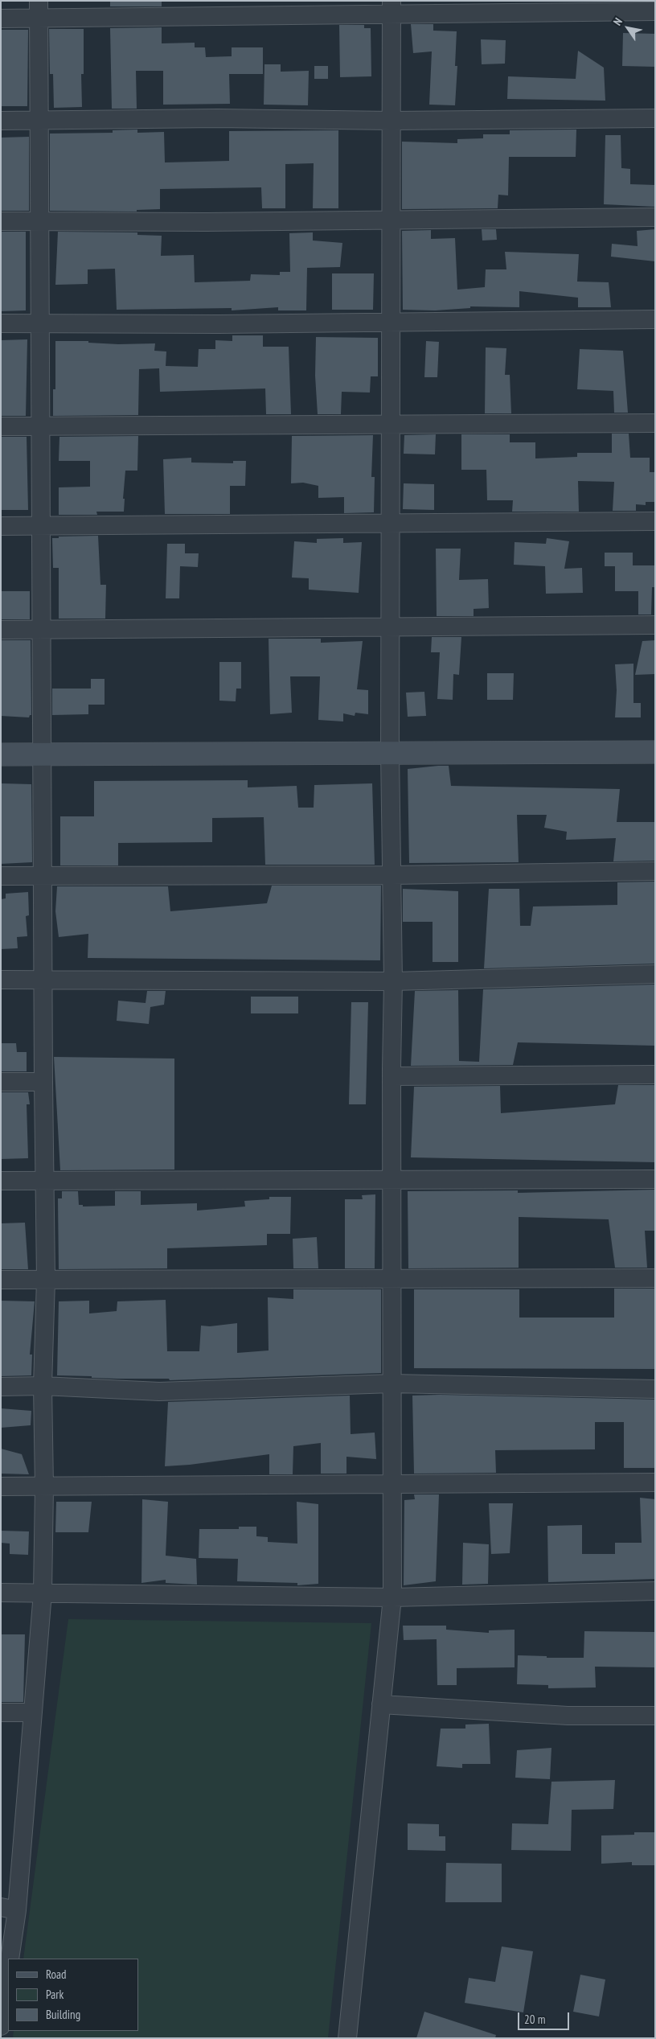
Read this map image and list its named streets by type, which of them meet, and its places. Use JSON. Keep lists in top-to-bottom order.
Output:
{
  "legend": ["Road", "Park", "Building"],
  "scale_bar": "20 m",
  "north": "top left"
}
